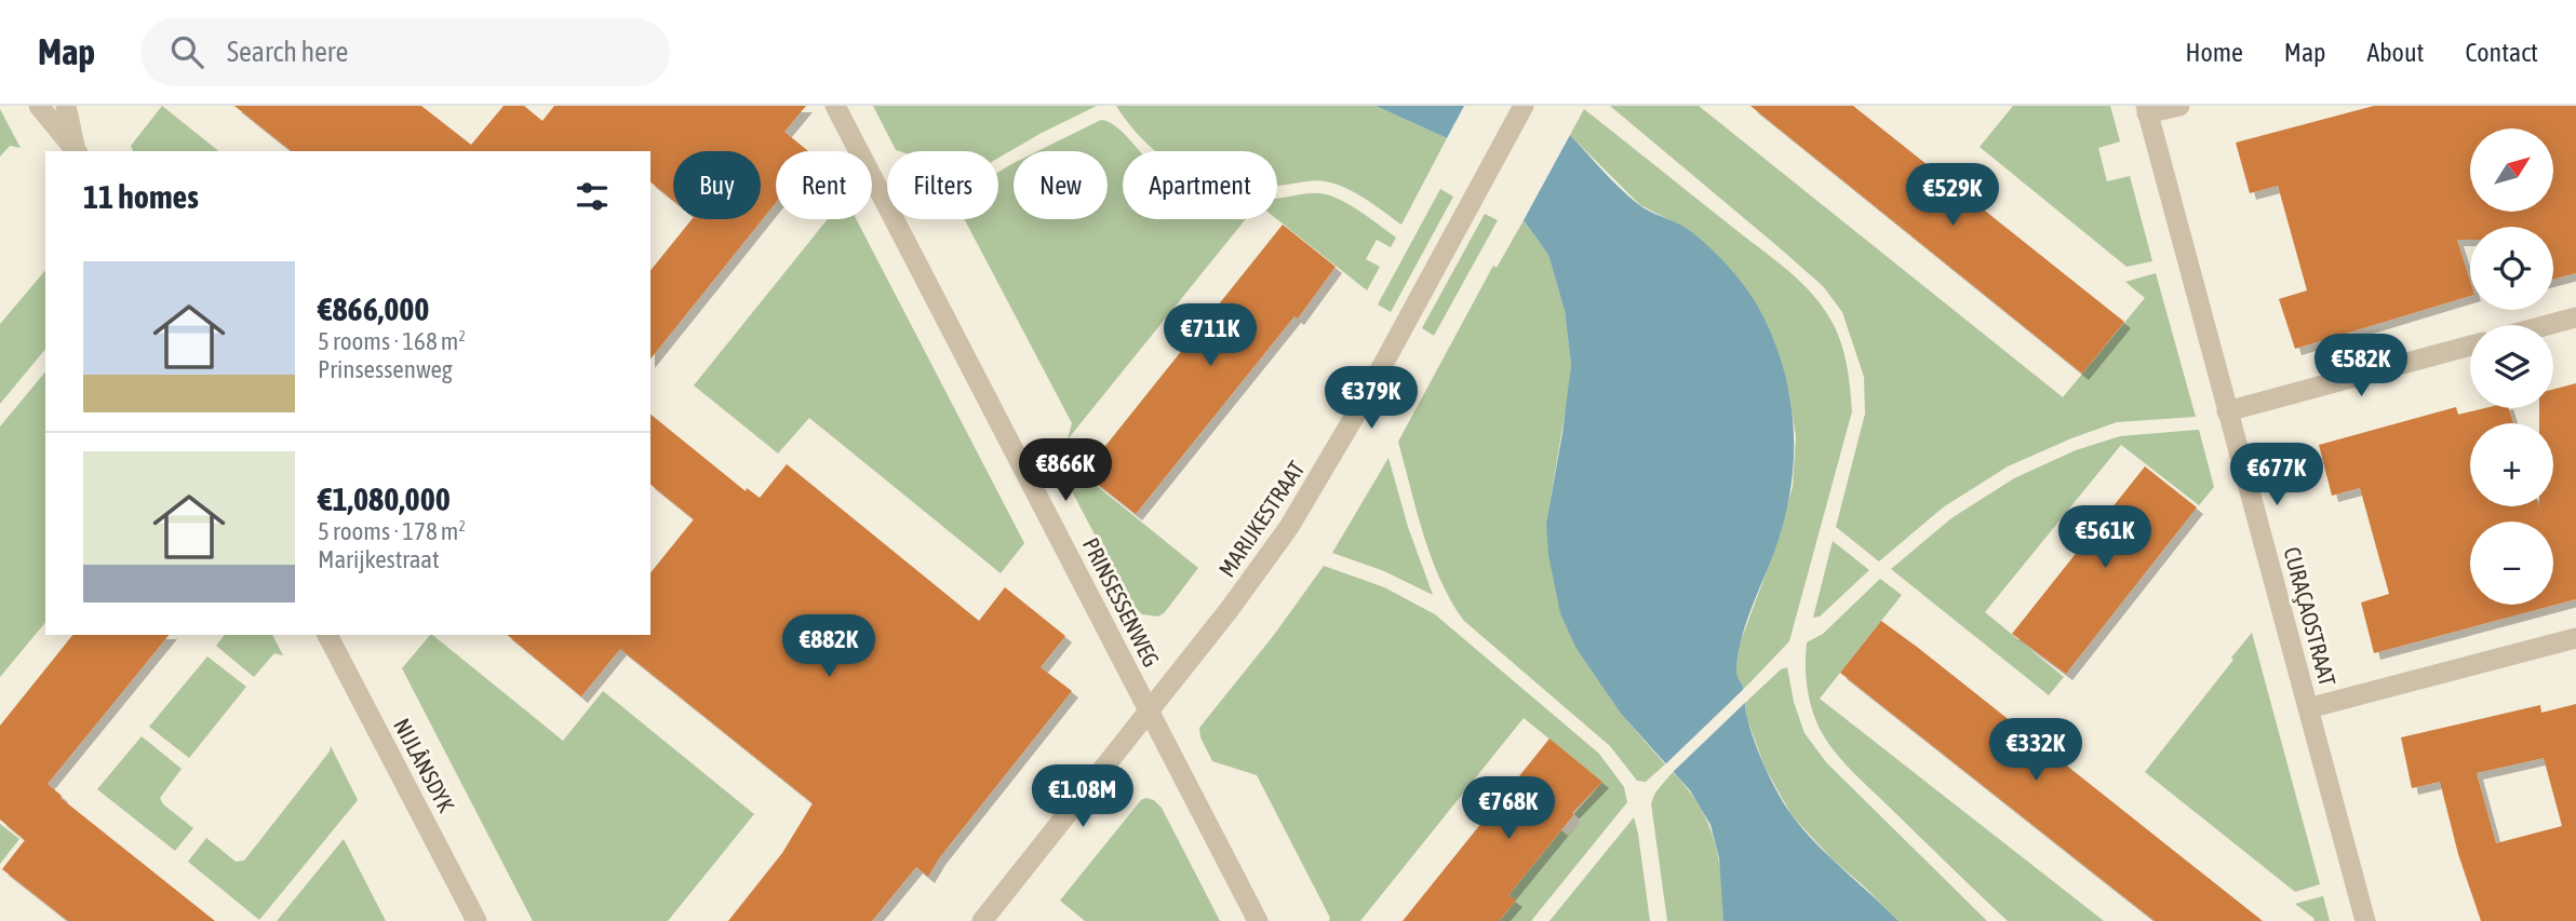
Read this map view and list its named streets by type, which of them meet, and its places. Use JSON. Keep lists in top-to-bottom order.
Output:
{
  "streets": {
    "street": [
      "MARIJKESTRAAT",
      "PRINSESSENWEG",
      "CURAÇAOSTRAAT",
      "NIJLÂNSDYK"
    ]
  },
  "crossings": [
    ["MARIJKESTRAAT", "PRINSESSENWEG"]
  ],
  "north": "top right",
  "page": {
    "header": "Map",
    "search": "Search here",
    "nav": [
      "Home",
      "Map",
      "About",
      "Contact"
    ],
    "map_buttons": ["+", "−"],
    "chip": [
      "Buy",
      "Rent",
      "Filters",
      "New",
      "Apartment"
    ],
    "heading": "11 homes",
    "price": [
      "€529K",
      "€711K",
      "€582K",
      "€379K",
      "€866K",
      "€677K",
      "€561K",
      "€882K",
      "€332K",
      "€1.08M",
      "€768K"
    ],
    "list": [
      {
        "name": "€866,000",
        "note": "5 rooms · 168 m² · Prinsessenweg"
      },
      {
        "name": "€1,080,000",
        "note": "5 rooms · 178 m² · Marijkestraat"
      }
    ]
  }
}
